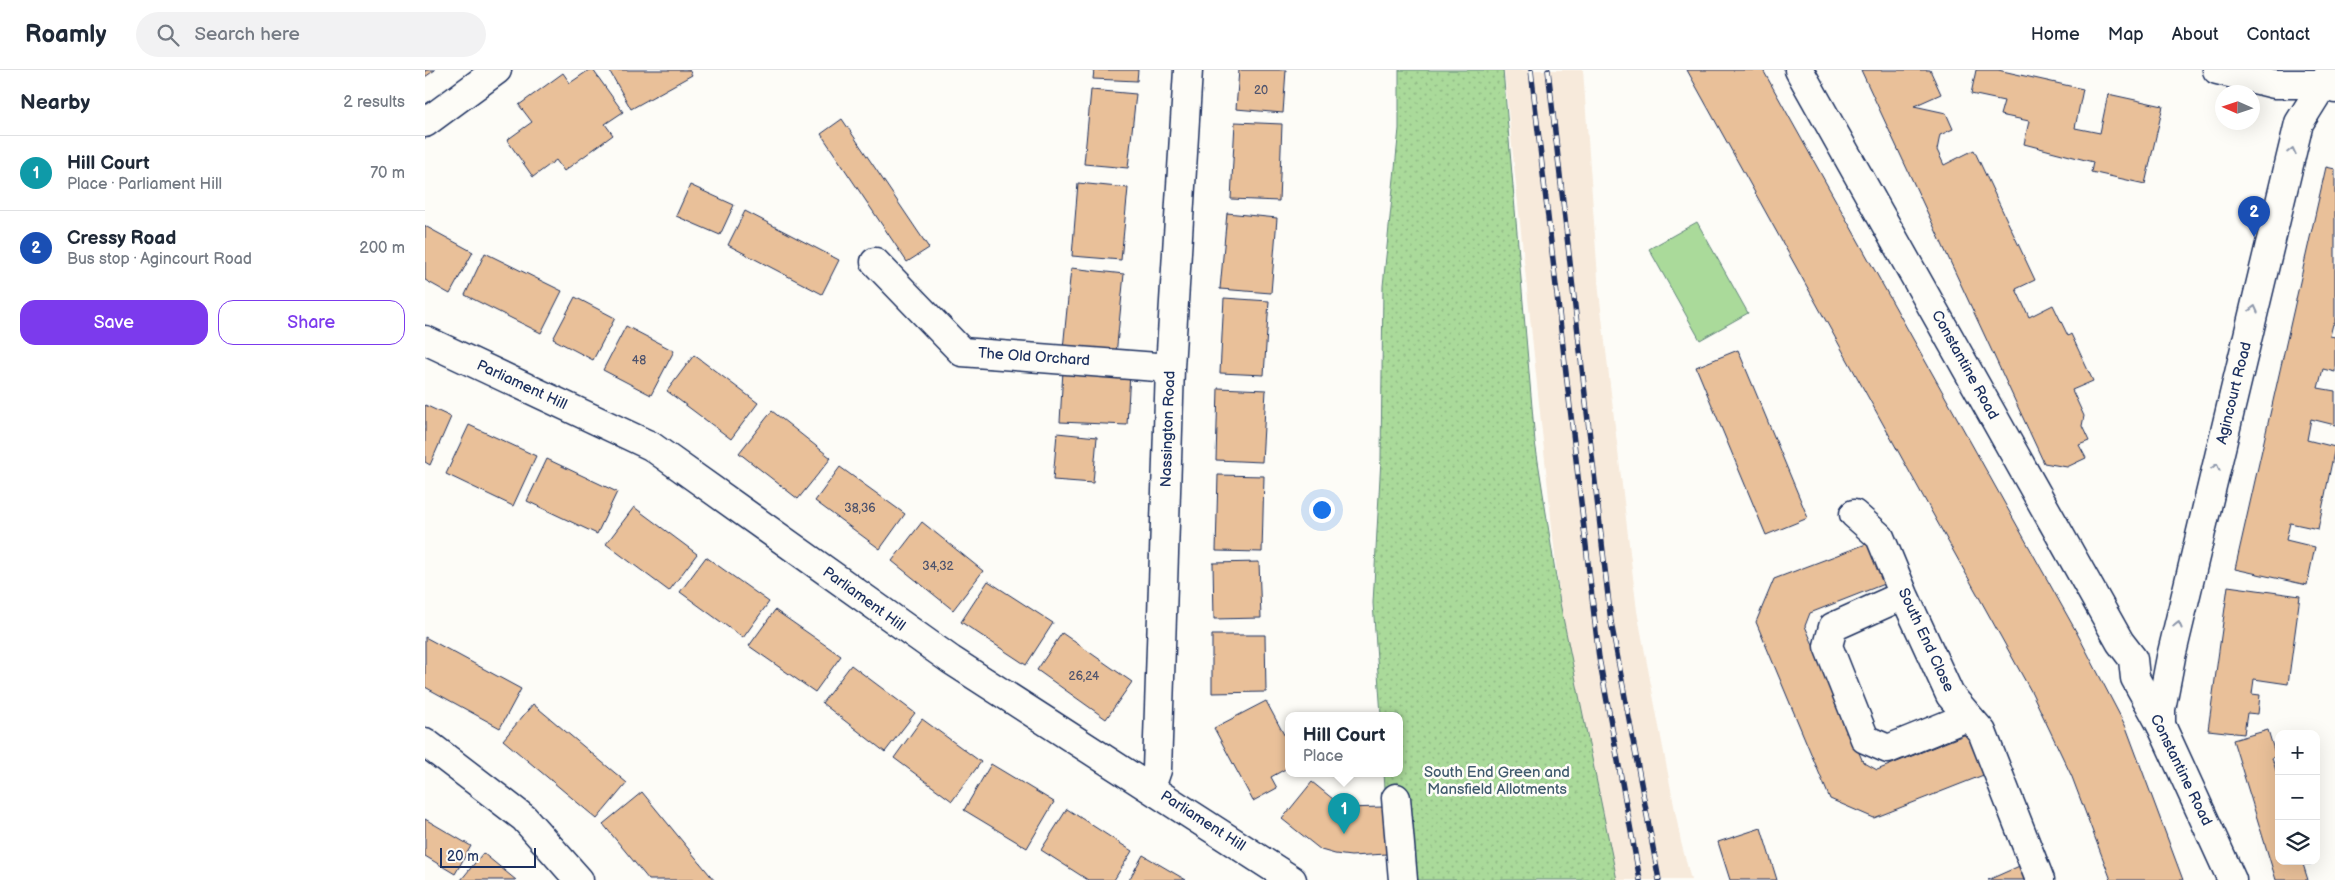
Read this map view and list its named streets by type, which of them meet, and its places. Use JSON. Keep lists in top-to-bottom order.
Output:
{
  "streets": {
    "street": [
      "The Old Orchard",
      "Constantine Road",
      "Parliament Hill",
      "Agincourt Road",
      "Nassington Road",
      "South End Close"
    ]
  },
  "crossings": [
    ["The Old Orchard", "Nassington Road"],
    ["Constantine Road", "Agincourt Road"],
    ["Parliament Hill", "Nassington Road"]
  ],
  "one_way": ["Agincourt Road"],
  "parks": ["South End Green and Mansfield Allotments"],
  "house_numbers": [
    "20",
    "48",
    "38,36",
    "34,32",
    "26,24"
  ],
  "scale_bar": "20 m",
  "north": "left",
  "page": {
    "header": "Roamly",
    "search": "Search here",
    "nav": [
      "Home",
      "Map",
      "About",
      "Contact"
    ],
    "heading": ["Nearby", "2 results"],
    "list": [
      {
        "mark": "1",
        "name": "Hill Court",
        "note": "Place · Parliament Hill",
        "value": "70 m"
      },
      {
        "mark": "2",
        "name": "Cressy Road",
        "note": "Bus stop · Agincourt Road",
        "value": "200 m"
      }
    ],
    "pins": ["2", "1"],
    "buttons": ["Save", "Share"],
    "popup": ["Hill Court", "Place"],
    "map_buttons": ["+", "−"],
    "scale": "20 m"
  }
}
